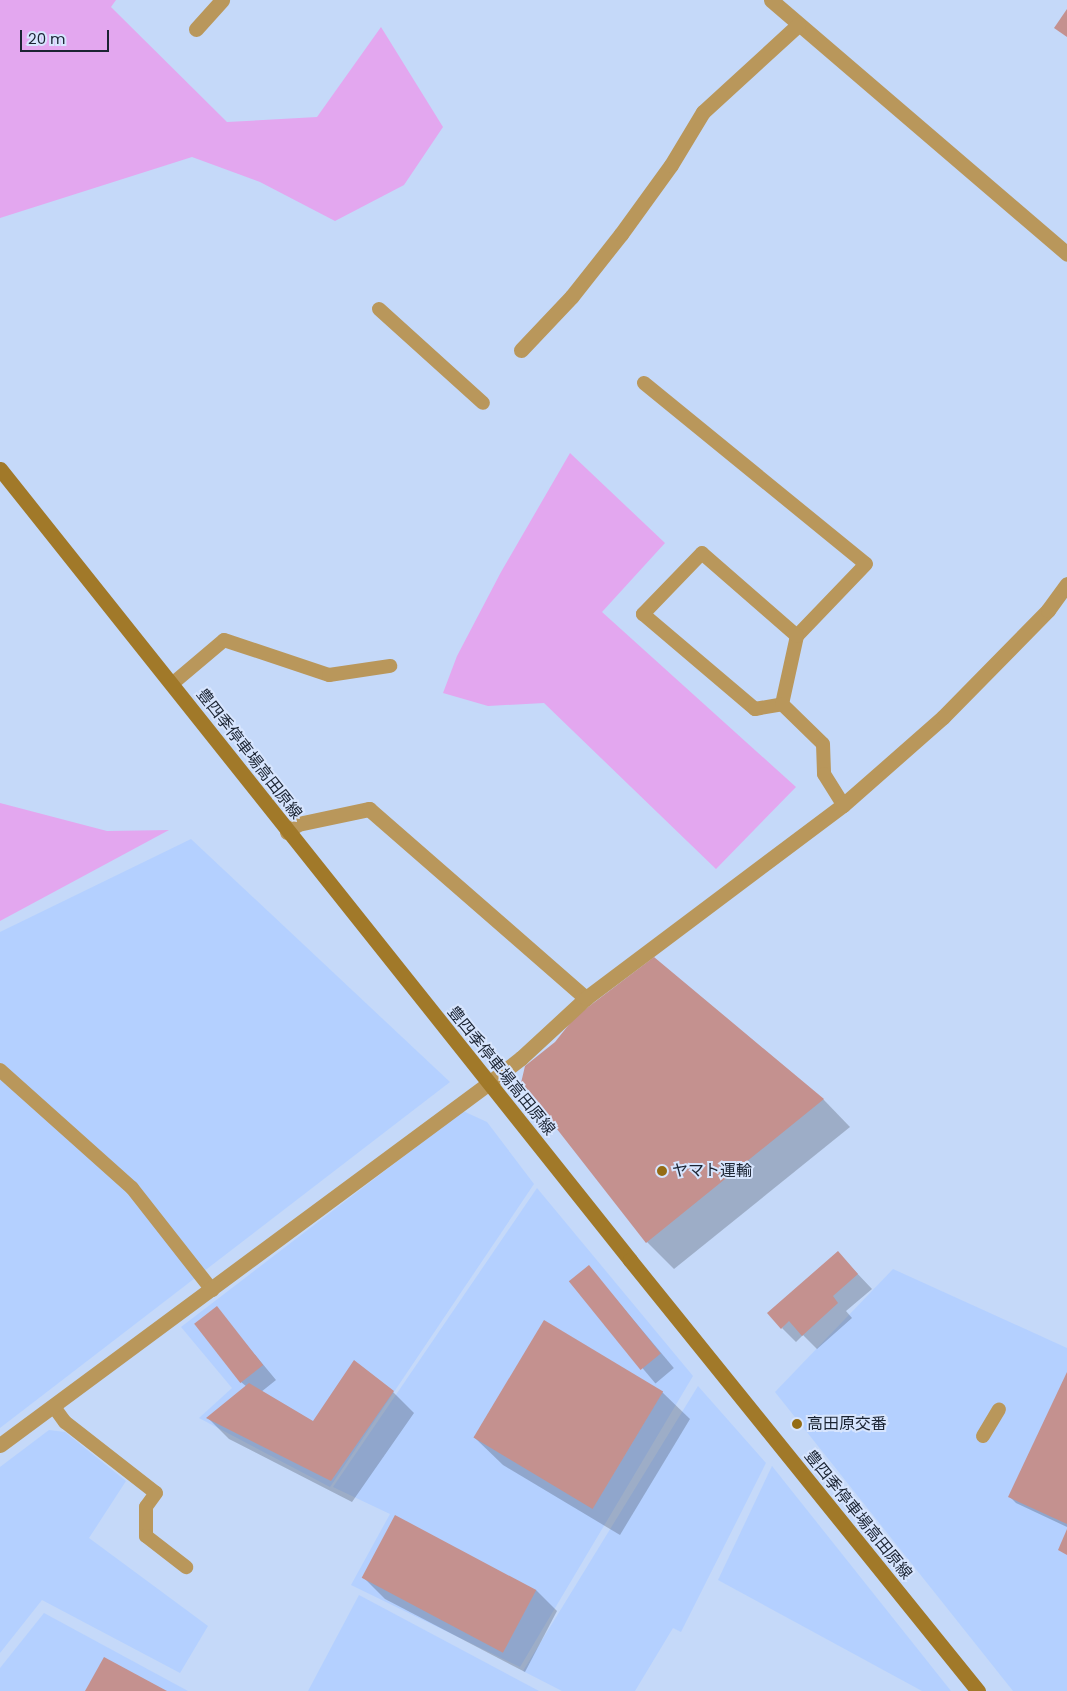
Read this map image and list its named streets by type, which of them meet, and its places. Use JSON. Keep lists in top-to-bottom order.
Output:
{
  "streets": {
    "main road": ["豊四季停車場高田原線"]
  },
  "places": ["ヤマト運輸", "高田原交番"],
  "scale_bar": "20 m"
}
